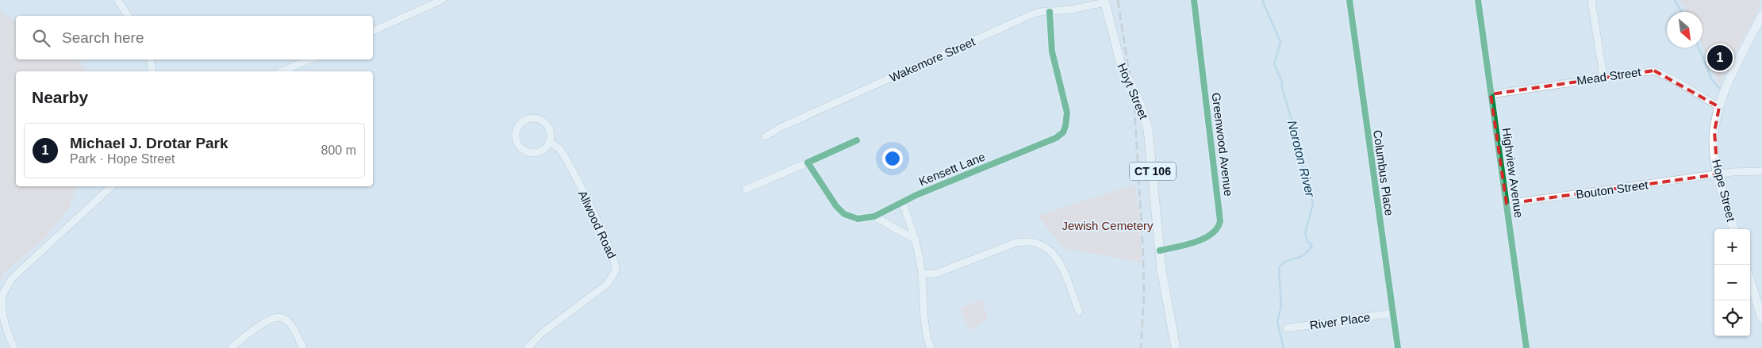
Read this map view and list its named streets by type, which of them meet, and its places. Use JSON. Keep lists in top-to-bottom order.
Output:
{
  "streets": {
    "main road": ["Hoyt Street", "CT 106", "Hope Street"],
    "street": [
      "Wakemore Street",
      "Mead Street",
      "Greenwood Avenue",
      "Kensett Lane",
      "Columbus Place",
      "Highview Avenue",
      "Bouton Street",
      "Allwood Road",
      "River Place"
    ]
  },
  "crossings": [
    ["Wakemore Street", "Hoyt Street"],
    ["Wakemore Street", "Kensett Lane"],
    ["Mead Street", "Highview Avenue"],
    ["Mead Street", "Hope Street"],
    ["Hoyt Street", "Greenwood Avenue"],
    ["Columbus Place", "River Place"],
    ["Highview Avenue", "Bouton Street"],
    ["Bouton Street", "Hope Street"]
  ],
  "water": ["Noroton River"],
  "parks": ["Jewish Cemetery"],
  "north": "bottom right",
  "page": {
    "search": "Search here",
    "pins": "1",
    "heading": "Nearby",
    "list": [
      {
        "mark": "1",
        "name": "Michael J. Drotar Park",
        "note": "Park · Hope Street",
        "value": "800 m"
      }
    ],
    "map_buttons": ["+", "−"]
  }
}
